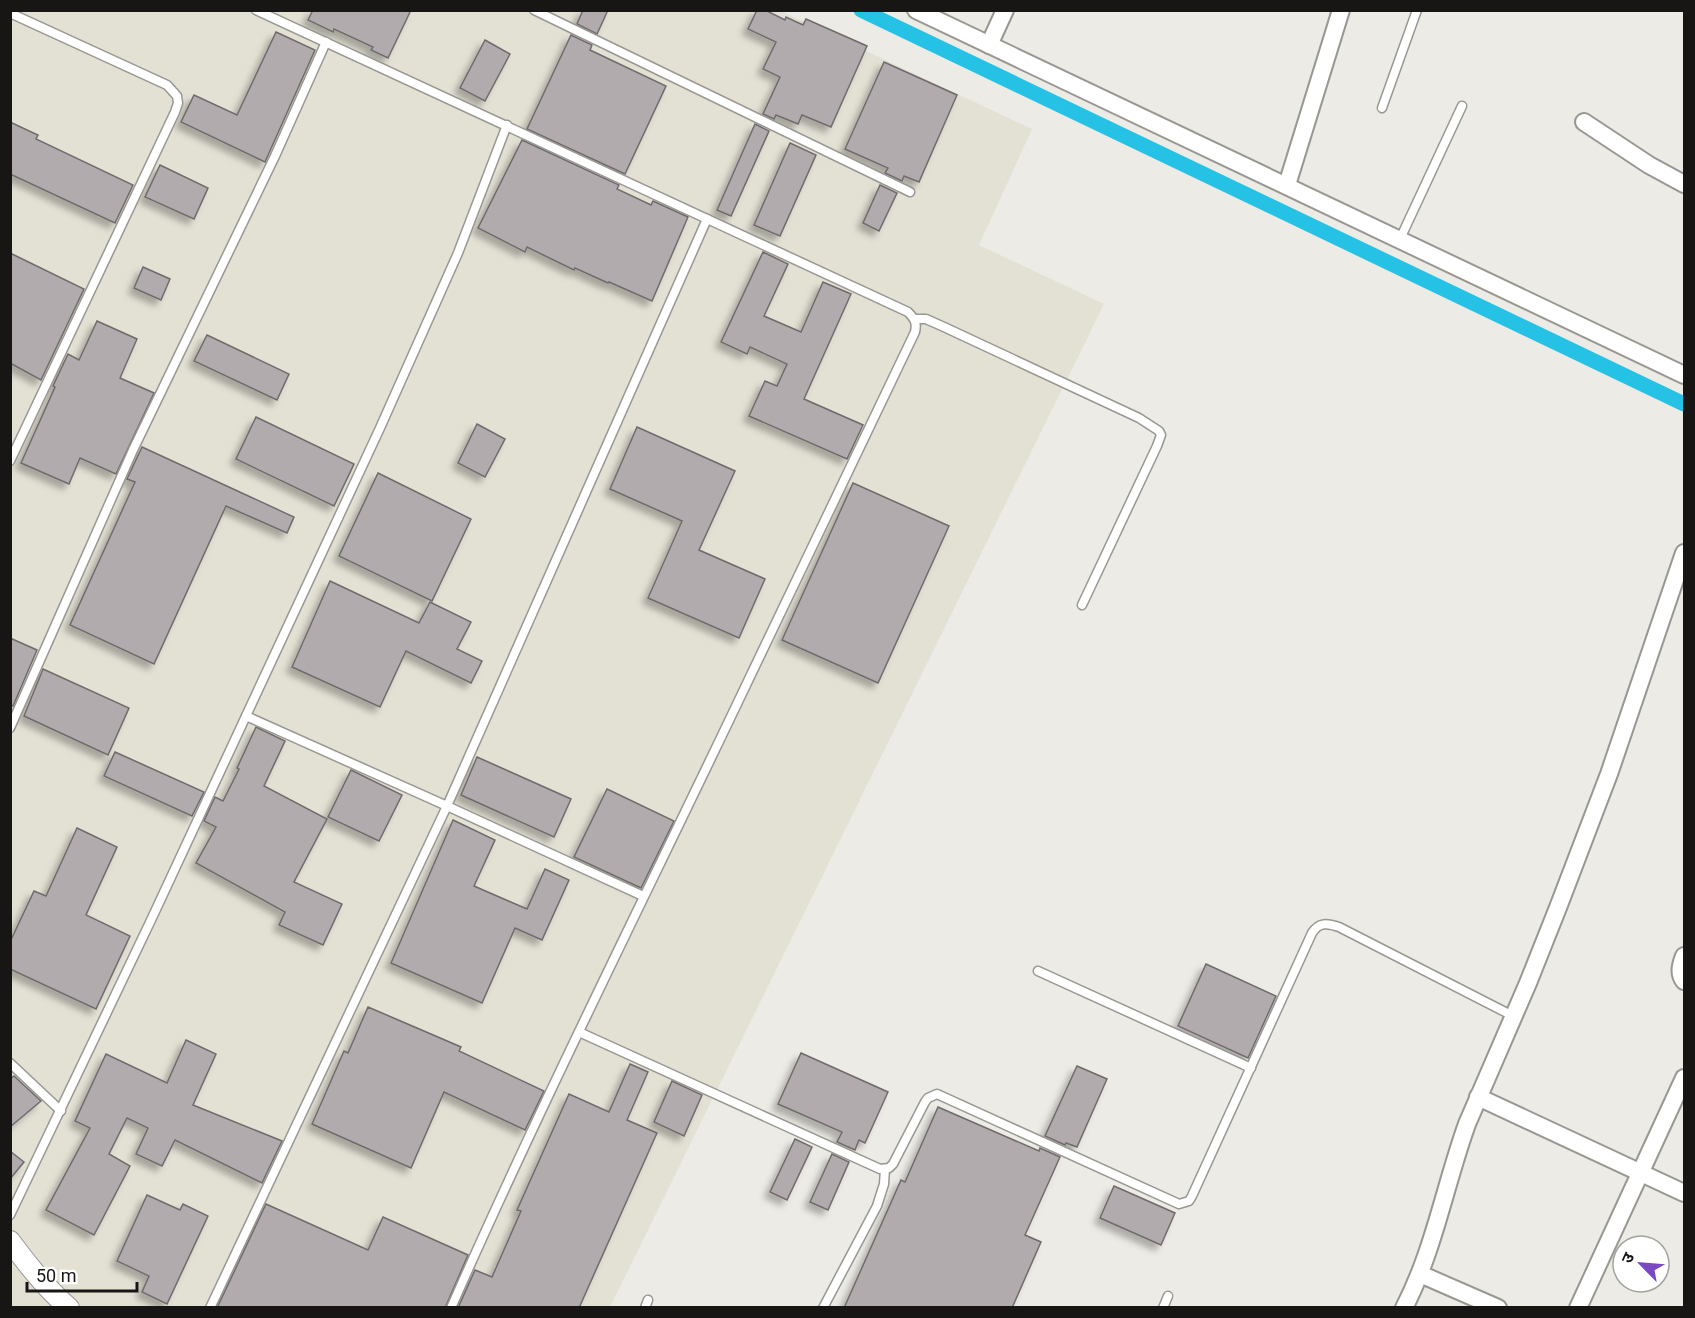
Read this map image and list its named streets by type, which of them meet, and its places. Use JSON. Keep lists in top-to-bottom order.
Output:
{
  "scale_bar": "50 m",
  "north": "top left"
}
